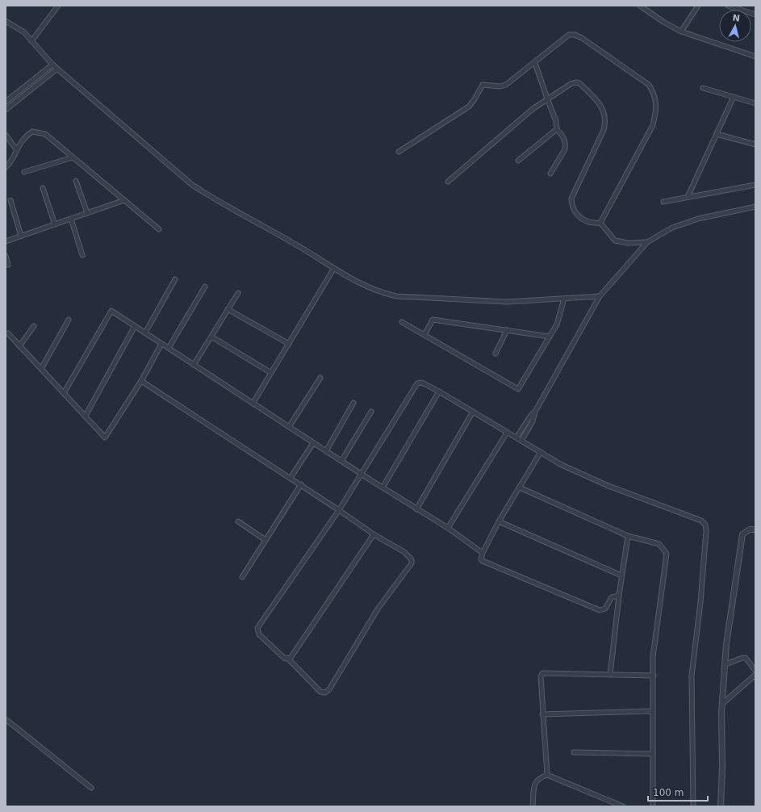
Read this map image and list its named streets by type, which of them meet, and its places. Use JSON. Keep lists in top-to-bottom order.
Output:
{
  "scale_bar": "100 m",
  "north": "top"
}
